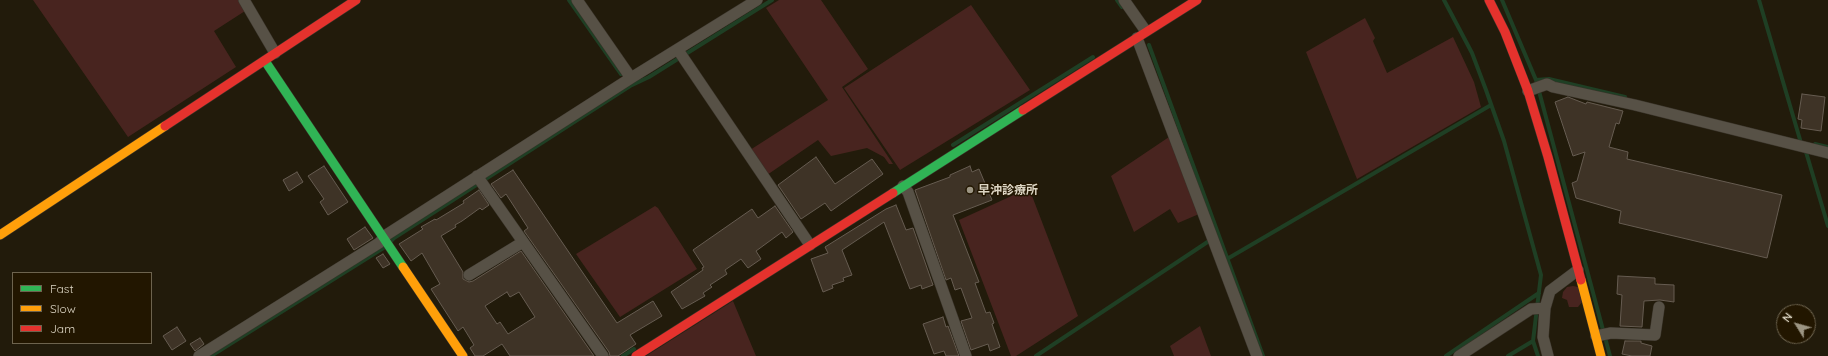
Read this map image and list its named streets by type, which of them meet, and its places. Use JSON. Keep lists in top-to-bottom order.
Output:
{
  "places": ["早沖診療所"],
  "legend": ["Fast", "Slow", "Jam"],
  "north": "top left"
}
